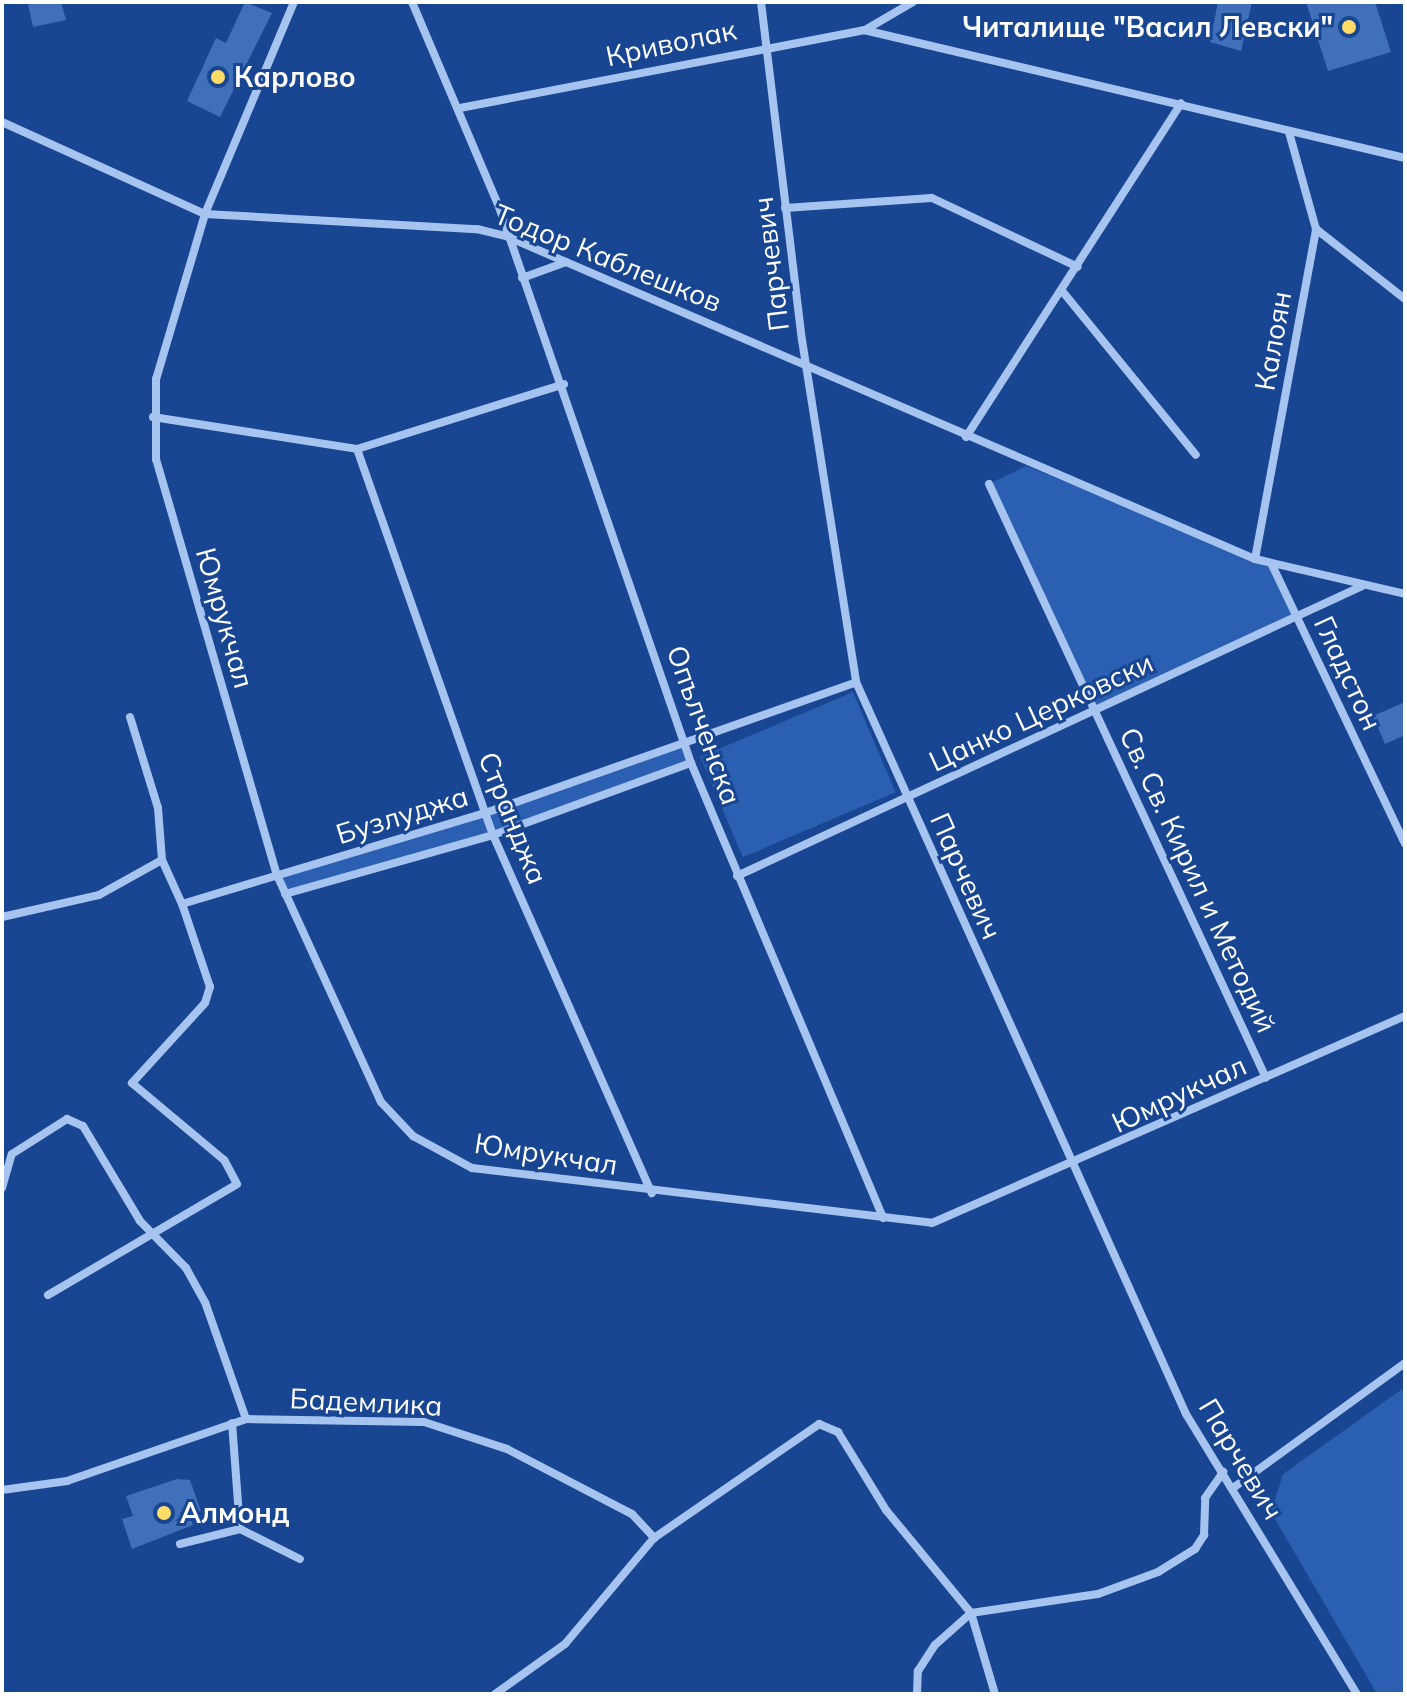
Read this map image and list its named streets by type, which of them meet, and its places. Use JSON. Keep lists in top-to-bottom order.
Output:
{
  "streets": {
    "street": [
      "Криволак",
      "Тодор Каблешков",
      "Парчевич",
      "Калоян",
      "Юмрукчал",
      "Гладстон",
      "Цанко Церковски",
      "Опълченска",
      "Бузлуджа",
      "Странджа",
      "Св. Св. Кирил и Методий",
      "Бадемлика"
    ]
  },
  "crossings": [
    ["Криволак", "Парчевич"],
    ["Криволак", "Калоян"],
    ["Криволак", "Опълченска"],
    ["Тодор Каблешков", "Парчевич"],
    ["Тодор Каблешков", "Калоян"],
    ["Тодор Каблешков", "Юмрукчал"],
    ["Тодор Каблешков", "Гладстон"],
    ["Тодор Каблешков", "Цанко Церковски"],
    ["Тодор Каблешков", "Опълченска"],
    ["Парчевич", "Юмрукчал"],
    ["Парчевич", "Цанко Церковски"],
    ["Парчевич", "Бузлуджа"],
    ["Юмрукчал", "Опълченска"],
    ["Юмрукчал", "Бузлуджа"],
    ["Юмрукчал", "Странджа"],
    ["Юмрукчал", "Св. Св. Кирил и Методий"],
    ["Гладстон", "Цанко Церковски"],
    ["Цанко Церковски", "Опълченска"],
    ["Цанко Церковски", "Св. Св. Кирил и Методий"],
    ["Опълченска", "Бузлуджа"],
    ["Бузлуджа", "Странджа"]
  ],
  "places": ["Читалище \"Васил Левски\"", "Карлово", "Алмонд"]
}
